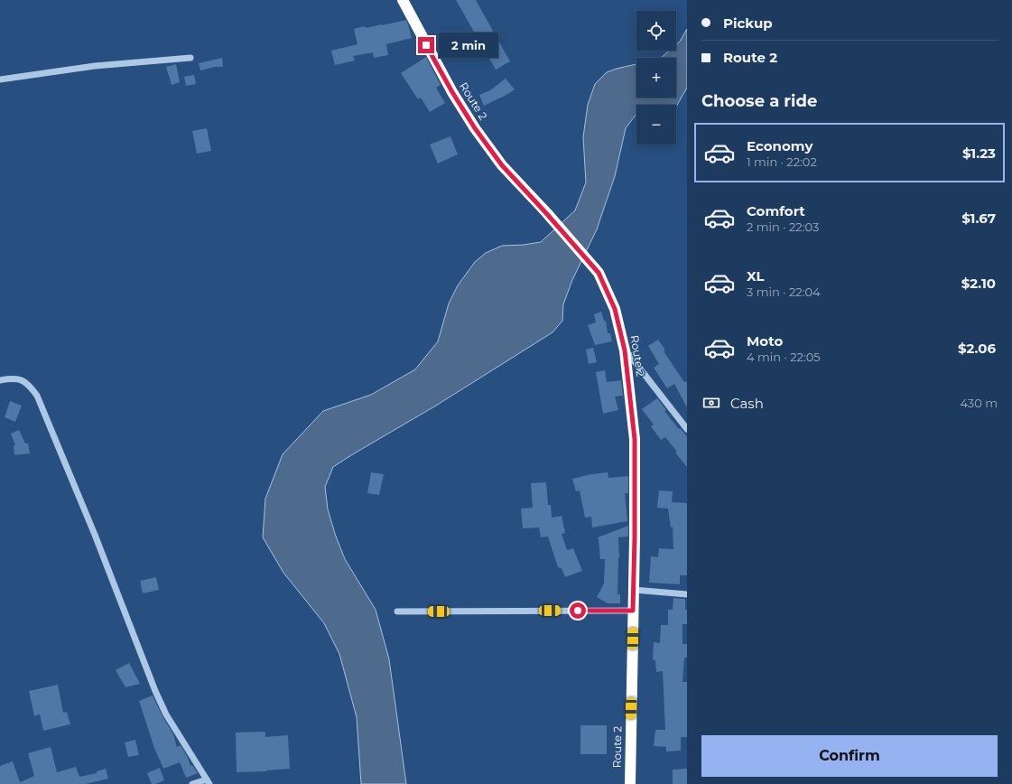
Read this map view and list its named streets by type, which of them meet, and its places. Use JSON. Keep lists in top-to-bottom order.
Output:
{
  "streets": {
    "highway": ["Route 2"]
  },
  "page": {
    "banner": ["Pickup", "Route 2"],
    "map_buttons": ["+", "−"],
    "bubble": "2 min",
    "heading": "Choose a ride",
    "list": [
      {
        "name": "Economy",
        "note": "1 min · 22:02",
        "value": "$1.23"
      },
      {
        "name": "Comfort",
        "note": "2 min · 22:03",
        "value": "$1.67"
      },
      {
        "name": "XL",
        "note": "3 min · 22:04",
        "value": "$2.10"
      },
      {
        "name": "Moto",
        "note": "4 min · 22:05",
        "value": "$2.06"
      }
    ],
    "pay": ["Cash", "430 m"],
    "buttons": "Confirm"
  }
}
